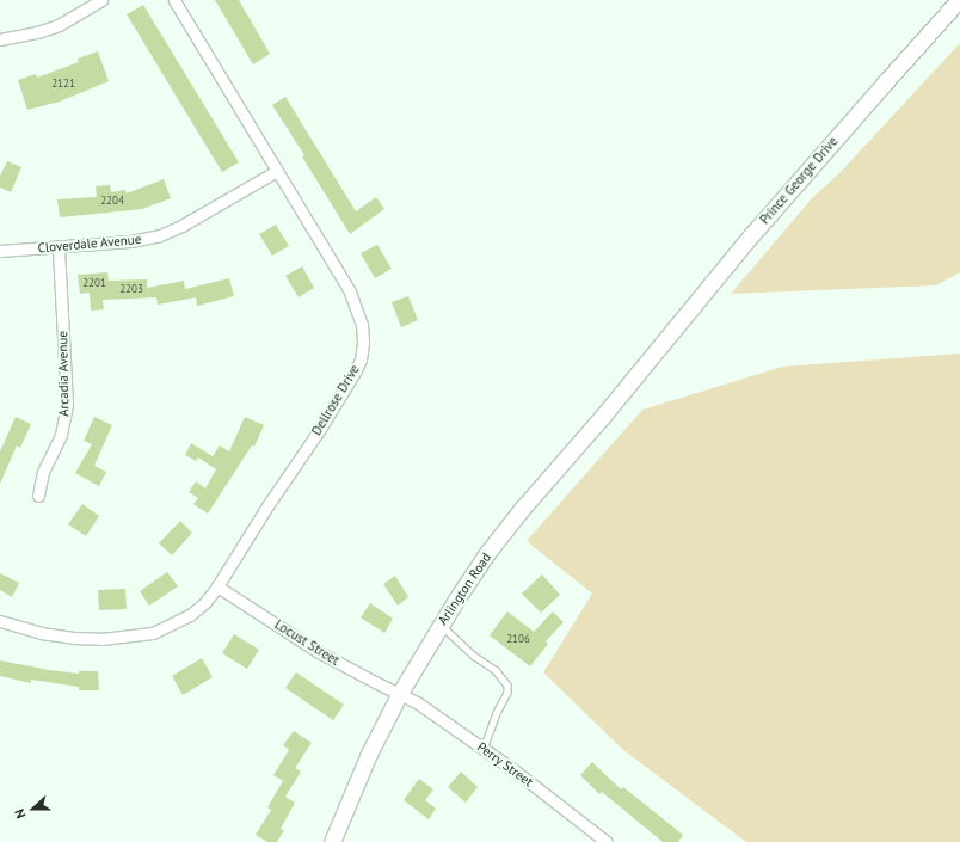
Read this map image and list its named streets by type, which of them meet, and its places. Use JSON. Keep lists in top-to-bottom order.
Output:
{
  "streets": {
    "main road": ["Prince George Drive", "Arlington Road"],
    "street": [
      "Cloverdale Avenue",
      "Arcadia Avenue",
      "Dellrose Drive",
      "Locust Street",
      "Perry Street"
    ]
  },
  "crossings": [
    ["Prince George Drive", "Arlington Road"],
    ["Cloverdale Avenue", "Arcadia Avenue"],
    ["Cloverdale Avenue", "Dellrose Drive"],
    ["Dellrose Drive", "Locust Street"],
    ["Arlington Road", "Locust Street"],
    ["Arlington Road", "Perry Street"],
    ["Locust Street", "Perry Street"]
  ],
  "house_numbers": [
    "2121",
    "2204",
    "2201",
    "2203",
    "2106"
  ],
  "north": "left"
}
